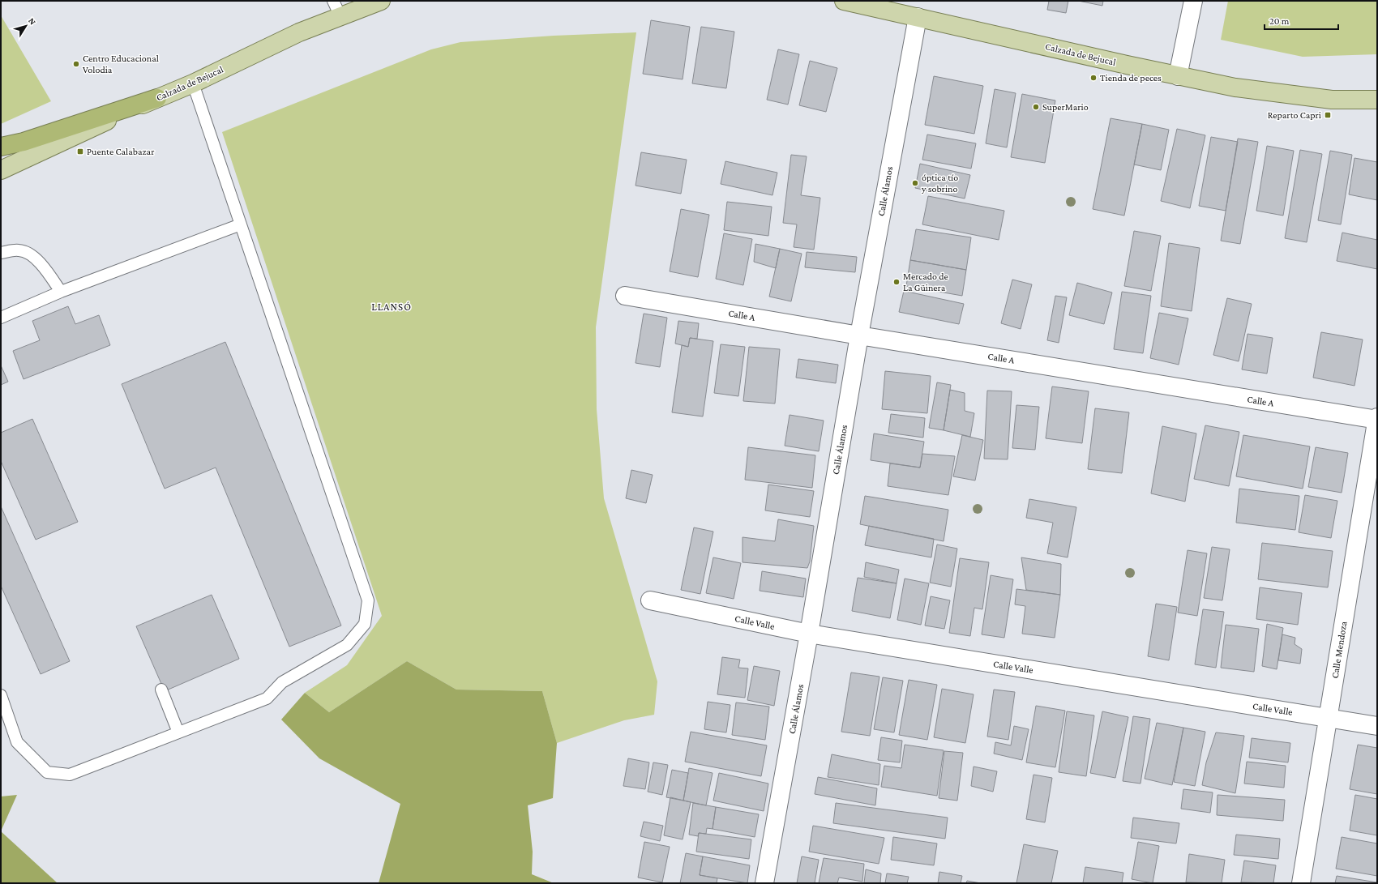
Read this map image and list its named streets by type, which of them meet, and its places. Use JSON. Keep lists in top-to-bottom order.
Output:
{
  "streets": {
    "main road": ["Calzada de Bejucal"],
    "street": [
      "Calle Álamos",
      "Calle A",
      "Calle Valle",
      "Calle Mendoza"
    ]
  },
  "crossings": [
    ["Calzada de Bejucal", "Calle Álamos"],
    ["Calle Álamos", "Calle A"],
    ["Calle Álamos", "Calle Valle"],
    ["Calle A", "Calle Mendoza"],
    ["Calle Valle", "Calle Mendoza"]
  ],
  "districts": ["LLANSÓ"],
  "places": {
    "other": [
      "Centro Educacional Volodia",
      "Tienda de peces",
      "SuperMario",
      "óptica tío y sobrino",
      "Mercado de La Güinera"
    ],
    "transit": ["Reparto Capri", "Puente Calabazar"]
  },
  "scale_bar": "20 m",
  "north": "top right"
}
